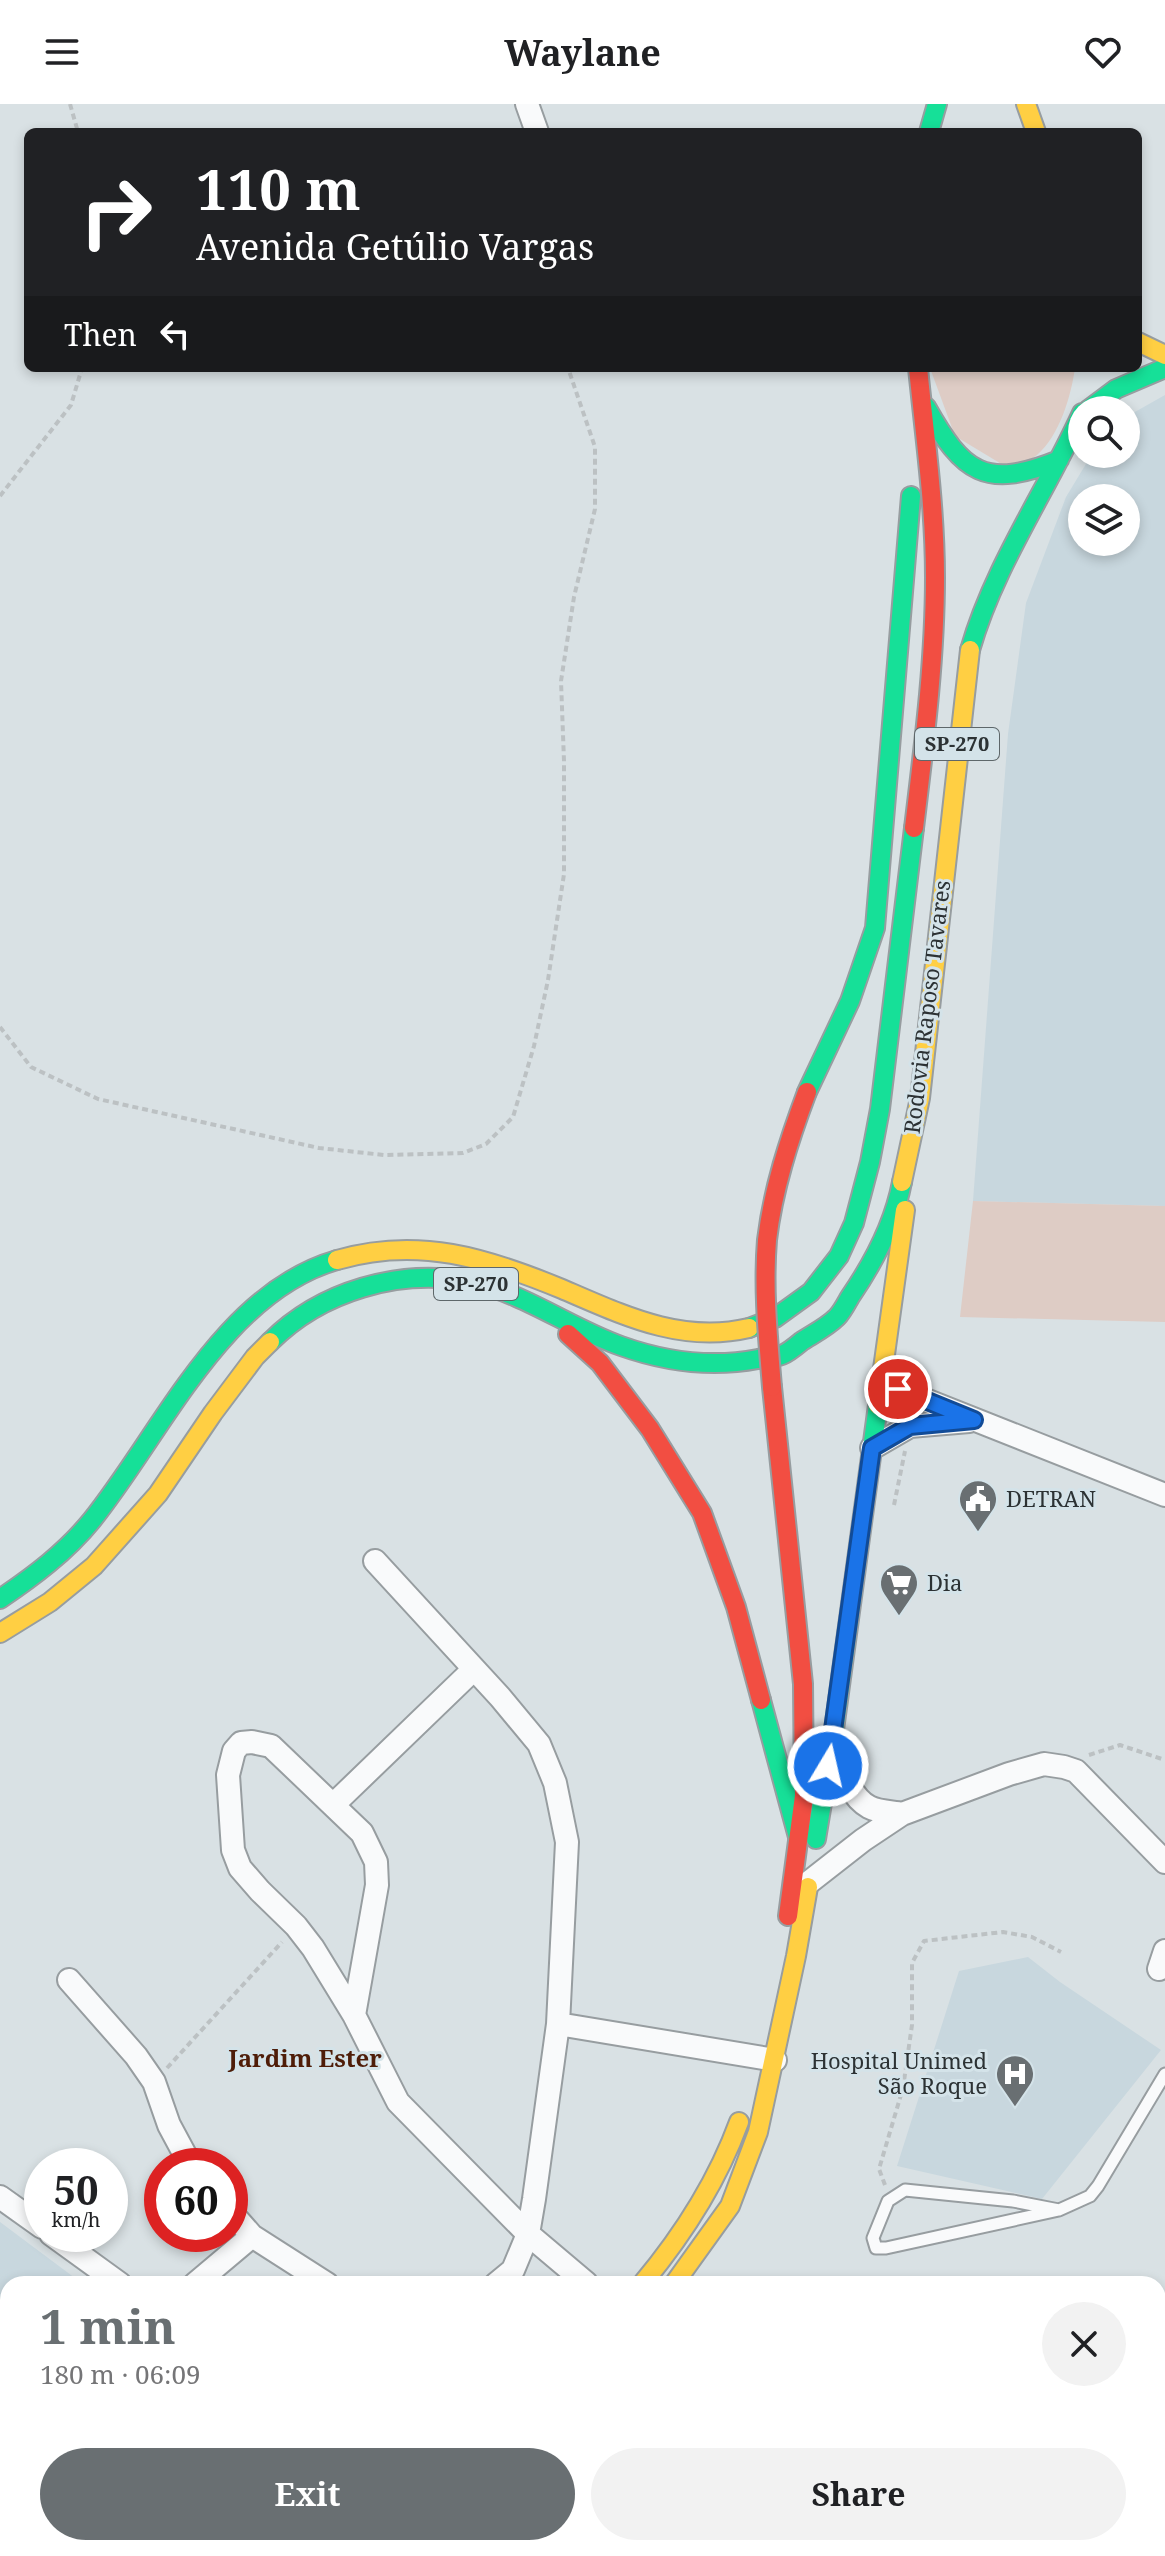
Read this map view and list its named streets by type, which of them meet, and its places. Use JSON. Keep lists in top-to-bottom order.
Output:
{
  "streets": {
    "main road": ["SP-270", "Rodovia Raposo Tavares"]
  },
  "crossings": [
    ["SP-270", "Rodovia Raposo Tavares"]
  ],
  "districts": ["Jardim Ester"],
  "places": {
    "public building": ["DETRAN"],
    "supermarket": ["Dia"],
    "hospital": ["Hospital Unimed São Roque"]
  },
  "page": {
    "header": "Waylane",
    "turn": ["110 m", "Avenida Getúlio Vargas"],
    "then": "Then",
    "speed": "50 km/h",
    "limit": "60",
    "heading": ["1 min", "180 m · 06:09"],
    "buttons": ["Exit", "Share"]
  }
}
